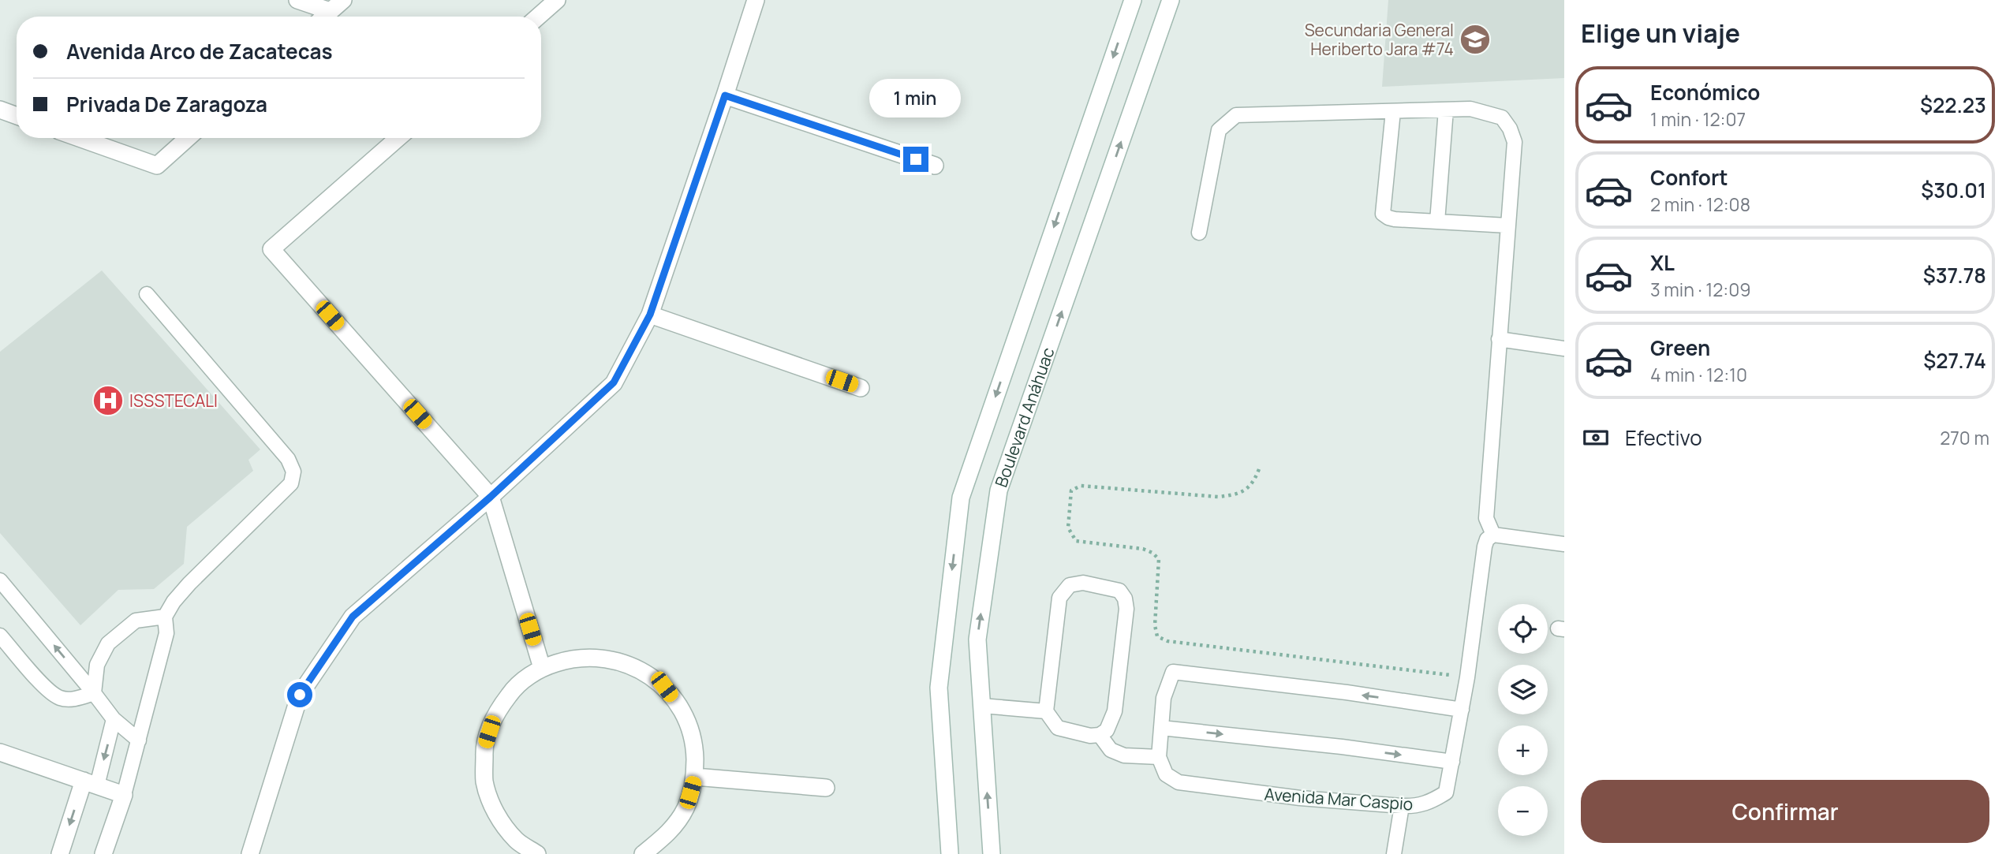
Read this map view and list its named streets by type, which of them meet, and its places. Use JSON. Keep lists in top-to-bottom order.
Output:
{
  "streets": {
    "street": ["Boulevard Anáhuac"],
    "lane": ["Avenida Mar Caspio"]
  },
  "places": {
    "school or university": ["Secundaria General Heriberto Jara #74"],
    "hospital": ["ISSSTECALI"]
  },
  "page": {
    "heading": "Elige un viaje",
    "banner": ["Avenida Arco de Zacatecas", "Privada De Zaragoza"],
    "list": [
      {
        "name": "Económico",
        "note": "1 min · 12:07",
        "value": "$22.23"
      },
      {
        "name": "Confort",
        "note": "2 min · 12:08",
        "value": "$30.01"
      },
      {
        "name": "XL",
        "note": "3 min · 12:09",
        "value": "$37.78"
      },
      {
        "name": "Green",
        "note": "4 min · 12:10",
        "value": "$27.74"
      }
    ],
    "bubble": "1 min",
    "pay": ["Efectivo", "270 m"],
    "map_buttons": ["+", "−"],
    "buttons": "Confirmar"
  }
}
